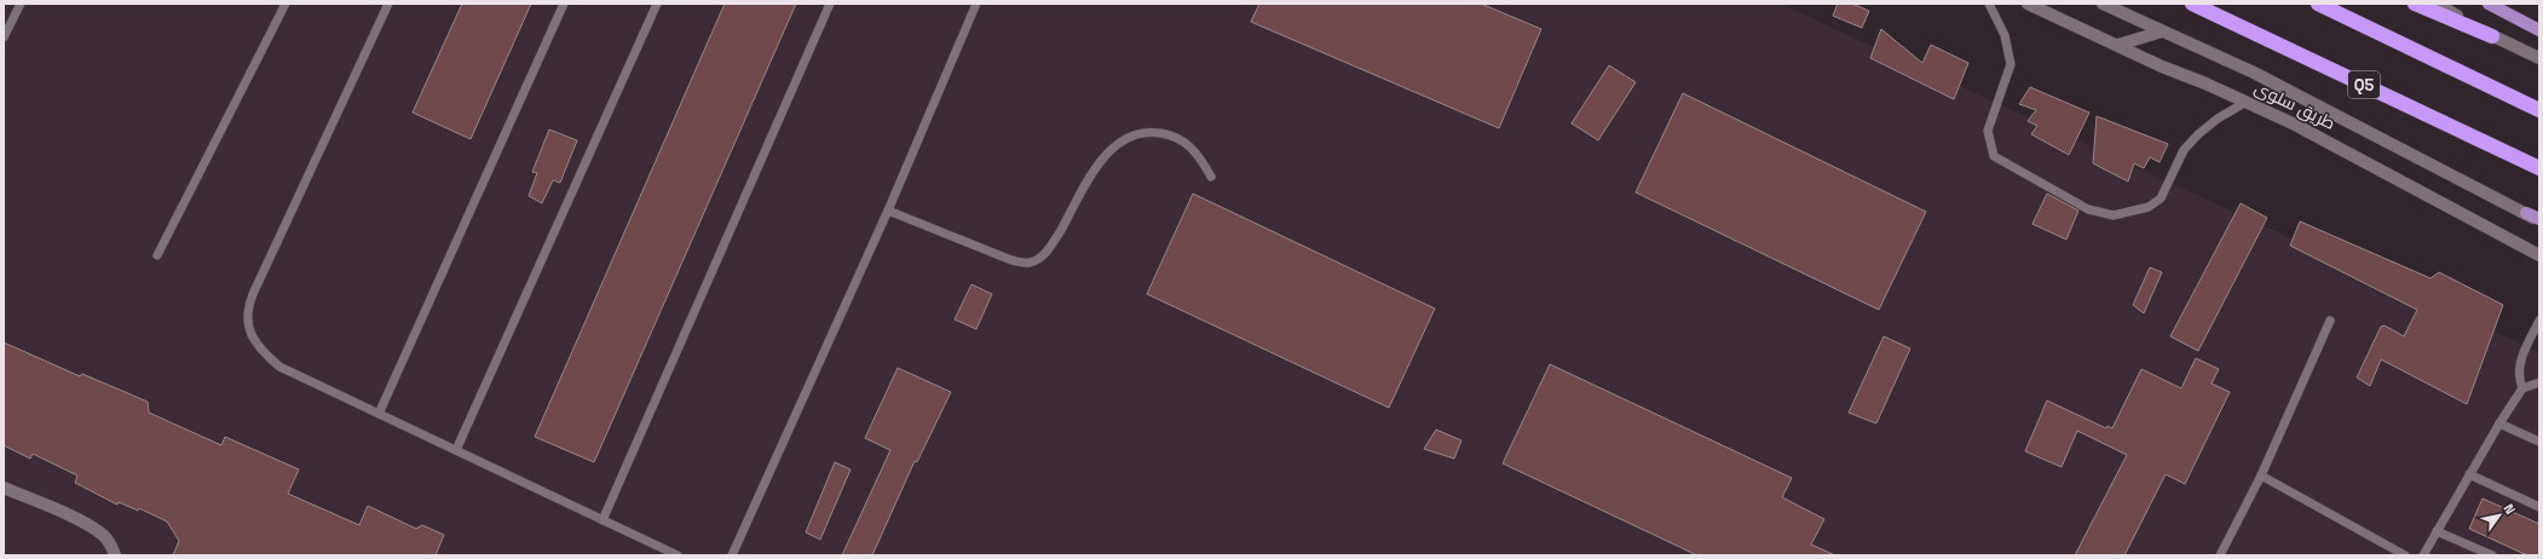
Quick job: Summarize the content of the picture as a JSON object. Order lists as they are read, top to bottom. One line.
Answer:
{"streets":{"highway":["Q5"],"street":["طريق سلوى"]},"north":"top right"}
